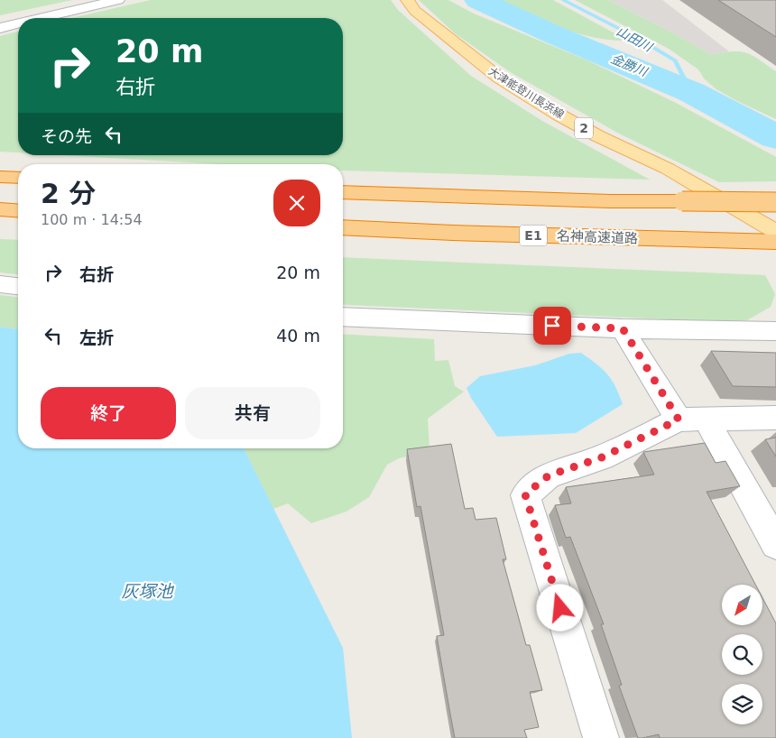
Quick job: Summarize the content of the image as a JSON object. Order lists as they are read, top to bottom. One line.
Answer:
{"streets":{"highway":["E1","名神高速道路"],"main road":["大津能登川長浜線","2"]},"water":["山田川","金勝川","灰塚池"],"north":"bottom left","page":{"turn":["20 m","右折"],"then":"その先","heading":["2 分","100 m · 14:54"],"list":[{"name":"右折","value":"20 m"},{"name":"左折","value":"40 m"}],"buttons":["終了","共有"]}}
